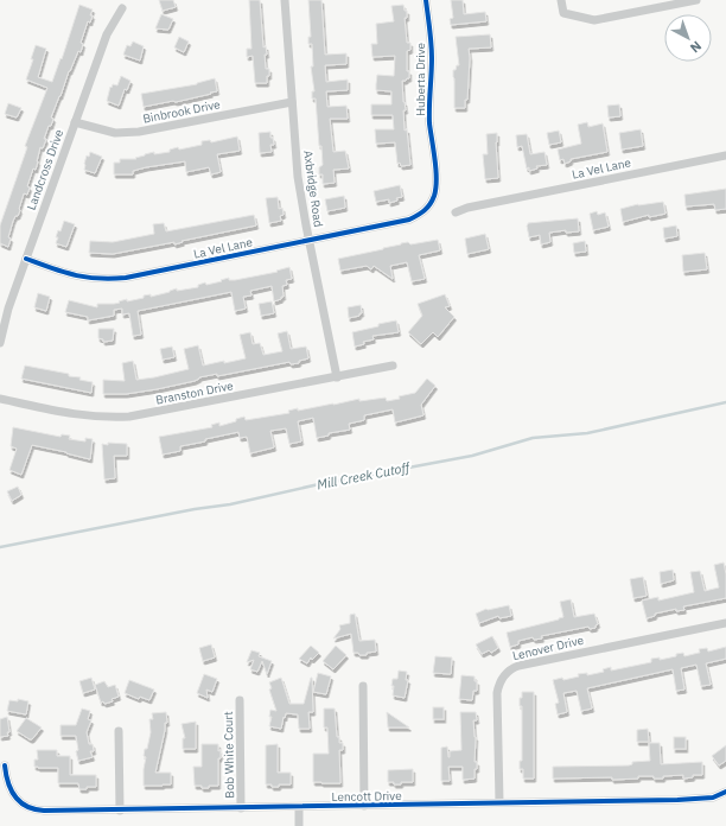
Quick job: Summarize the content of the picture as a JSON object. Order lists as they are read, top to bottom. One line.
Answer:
{"streets":{"street":["Huberta Drive","Binbrook Drive","La Vel Lane","Landcross Drive","Axbridge Road","Branston Drive","Lenover Drive","Bob White Court","Lencott Drive"]},"crossings":[["Huberta Drive","La Vel Lane"],["Binbrook Drive","Landcross Drive"],["Binbrook Drive","Axbridge Road"],["La Vel Lane","Landcross Drive"],["La Vel Lane","Axbridge Road"],["Axbridge Road","Branston Drive"],["Lenover Drive","Lencott Drive"],["Bob White Court","Lencott Drive"]],"water":["Mill Creek Cutoff"],"north":"bottom right"}
